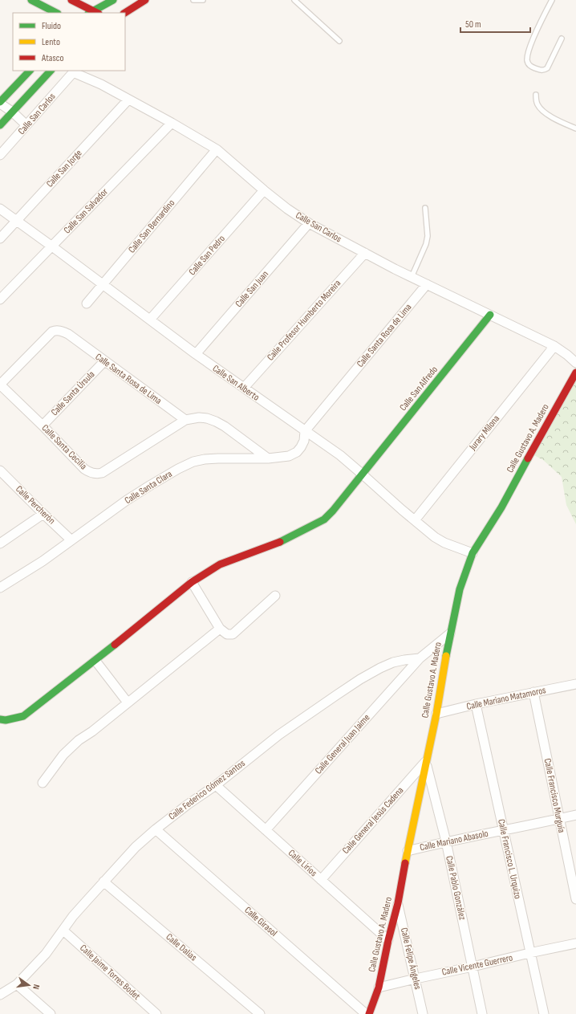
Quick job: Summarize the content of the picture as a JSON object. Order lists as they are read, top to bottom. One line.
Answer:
{"streets":{"street":["Calle San Carlos","Calle San Jorge","Calle San Salvador","Calle San Bernardino","Calle San Pedro","Calle San Juan","Calle Profesor Humberto Moreira","Calle Santa Rosa de Lima","Calle San Alberto","Calle San Alfredo","Calle Santa Úrsula","Jurary Milona","Calle Gustavo A. Madero","Calle Santa Cecilia","Calle Santa Clara","Calle Percherón","Calle Mariano Matamoros","Calle General Juan Jaime","Calle Federico Gómez Santos","Calle Francisco Murguía","Calle General Jesús Cadena","Calle Mariano Abasolo","Calle Francisco L. Urquizo","Calle Lirios","Calle Pablo González","Calle Girasol","Calle Dalias","Calle Felipe Ángeles","Calle Vicente Guerrero","Calle Jaime Torres Bodet"]},"crossings":[["Calle San Carlos","Calle San Jorge"],["Calle San Carlos","Calle San Salvador"],["Calle San Carlos","Calle San Bernardino"],["Calle San Carlos","Calle San Pedro"],["Calle San Carlos","Calle San Juan"],["Calle San Carlos","Calle Profesor Humberto Moreira"],["Calle San Carlos","Calle Santa Rosa de Lima"],["Calle San Carlos","Calle San Alfredo"],["Calle San Carlos","Jurary Milona"],["Calle San Jorge","Calle San Alberto"],["Calle San Salvador","Calle San Alberto"],["Calle San Bernardino","Calle San Alberto"],["Calle San Pedro","Calle San Alberto"],["Calle San Juan","Calle San Alberto"],["Calle Profesor Humberto Moreira","Calle San Alberto"],["Calle Santa Rosa de Lima","Calle San Alberto"],["Calle Santa Rosa de Lima","Calle Santa Úrsula"],["Calle Santa Rosa de Lima","Calle Santa Cecilia"],["Calle Santa Rosa de Lima","Calle Santa Clara"],["Calle San Alberto","Calle San Alfredo"],["Calle San Alberto","Jurary Milona"],["Calle San Alberto","Calle Gustavo A. Madero"],["Calle San Alberto","Calle Santa Clara"],["Calle Santa Úrsula","Calle Santa Cecilia"],["Calle Gustavo A. Madero","Calle Mariano Matamoros"],["Calle Gustavo A. Madero","Calle General Jesús Cadena"],["Calle Gustavo A. Madero","Calle Mariano Abasolo"],["Calle Gustavo A. Madero","Calle Lirios"],["Calle Gustavo A. Madero","Calle Pablo González"],["Calle Gustavo A. Madero","Calle Felipe Ángeles"],["Calle Gustavo A. Madero","Calle Vicente Guerrero"],["Calle Santa Clara","Calle Percherón"],["Calle Mariano Matamoros","Calle Francisco Murguía"],["Calle Mariano Matamoros","Calle Francisco L. Urquizo"],["Calle General Juan Jaime","Calle Federico Gómez Santos"],["Calle General Juan Jaime","Calle Lirios"],["Calle Federico Gómez Santos","Calle Lirios"],["Calle Federico Gómez Santos","Calle Girasol"],["Calle Federico Gómez Santos","Calle Dalias"],["Calle Federico Gómez Santos","Calle Jaime Torres Bodet"],["Calle Francisco Murguía","Calle Mariano Abasolo"],["Calle General Jesús Cadena","Calle Lirios"],["Calle General Jesús Cadena","Calle Pablo González"],["Calle Mariano Abasolo","Calle Francisco L. Urquizo"],["Calle Mariano Abasolo","Calle Pablo González"],["Calle Francisco L. Urquizo","Calle Vicente Guerrero"],["Calle Pablo González","Calle Vicente Guerrero"],["Calle Felipe Ángeles","Calle Vicente Guerrero"]],"legend":["Fluido","Lento","Atasco"],"scale_bar":"50 m","north":"right"}
